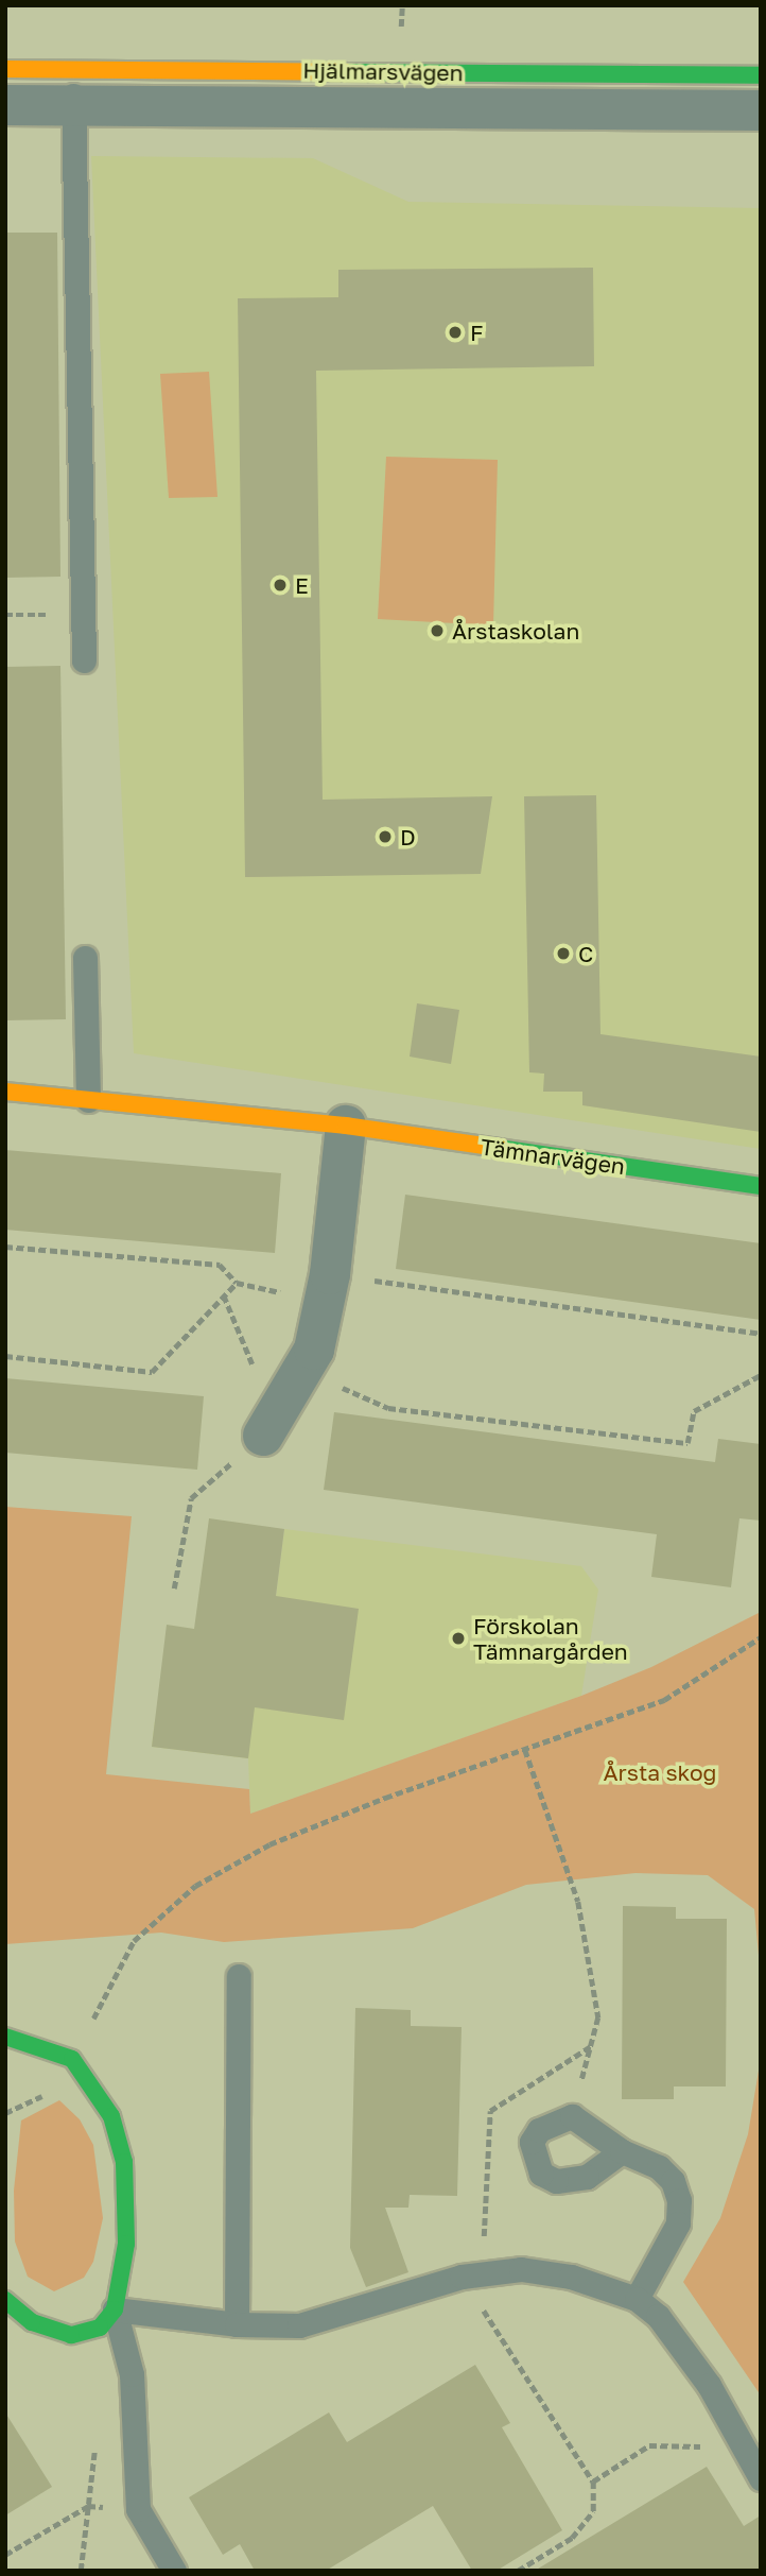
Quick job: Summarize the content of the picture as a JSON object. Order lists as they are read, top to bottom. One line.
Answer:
{"streets":{"street":["Hjälmarsvägen","Tämnarvägen"]},"parks":["Årsta skog"],"places":["F","E","Årstaskolan","D","C","Förskolan Tämnargården"]}
